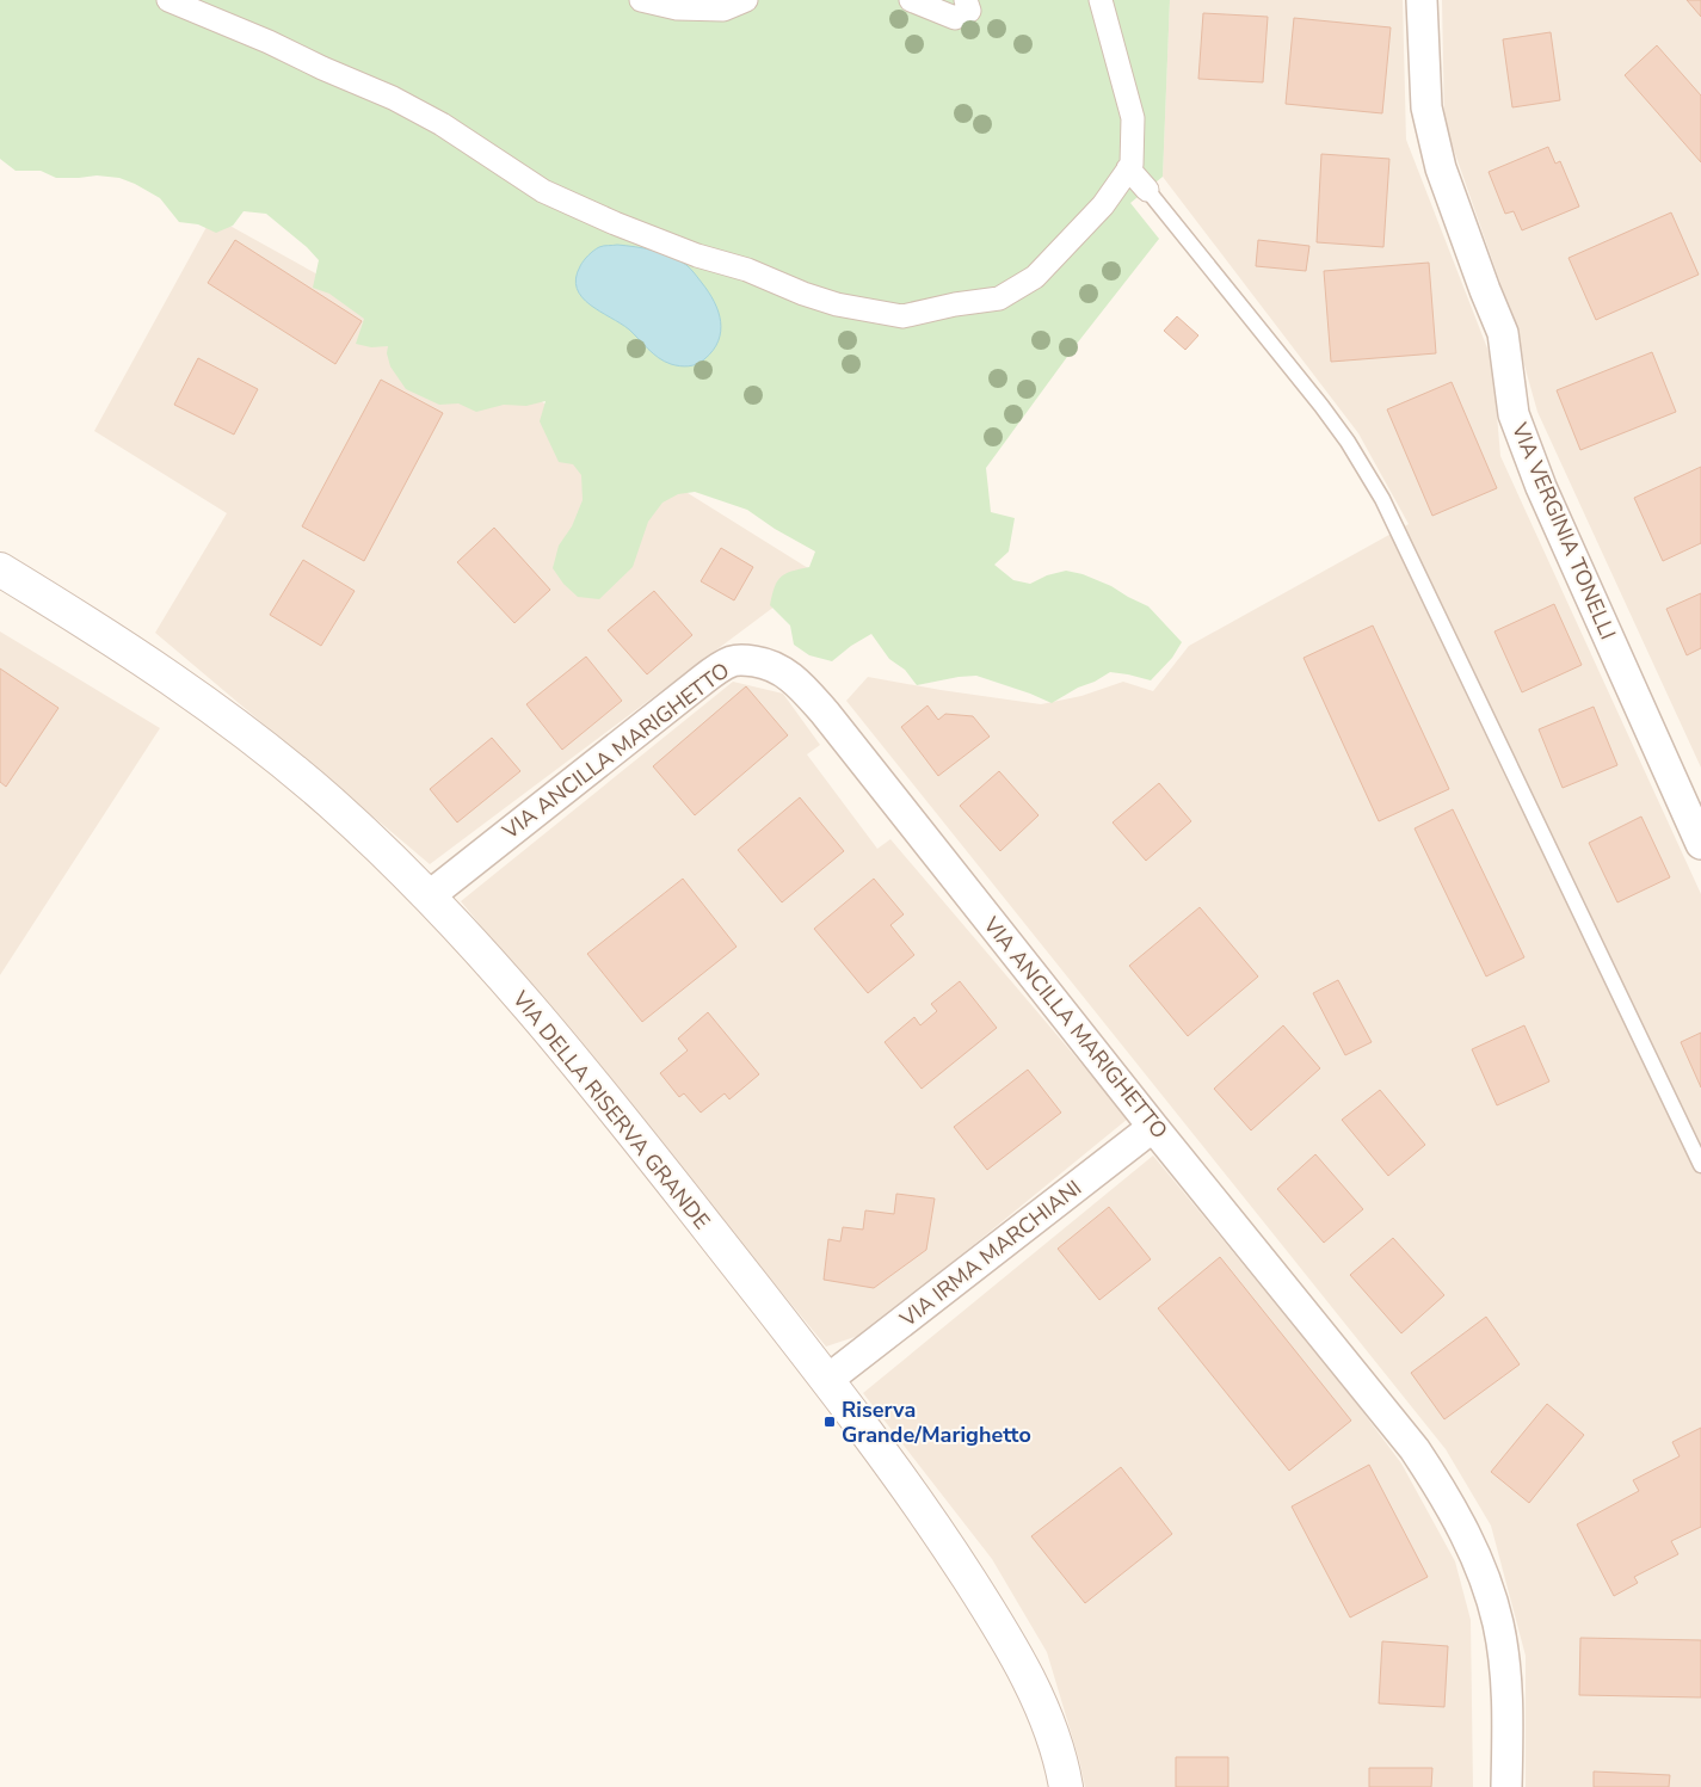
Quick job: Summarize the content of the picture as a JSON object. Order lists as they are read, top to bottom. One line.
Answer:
{"streets":{"street":["VIA VERGINIA TONELLI","VIA ANCILLA MARIGHETTO","VIA DELLA RISERVA GRANDE","VIA IRMA MARCHIANI"]},"crossings":[["VIA ANCILLA MARIGHETTO","VIA DELLA RISERVA GRANDE"],["VIA ANCILLA MARIGHETTO","VIA IRMA MARCHIANI"],["VIA DELLA RISERVA GRANDE","VIA IRMA MARCHIANI"]],"places":{"transit":["Riserva Grande/Marighetto"]}}
